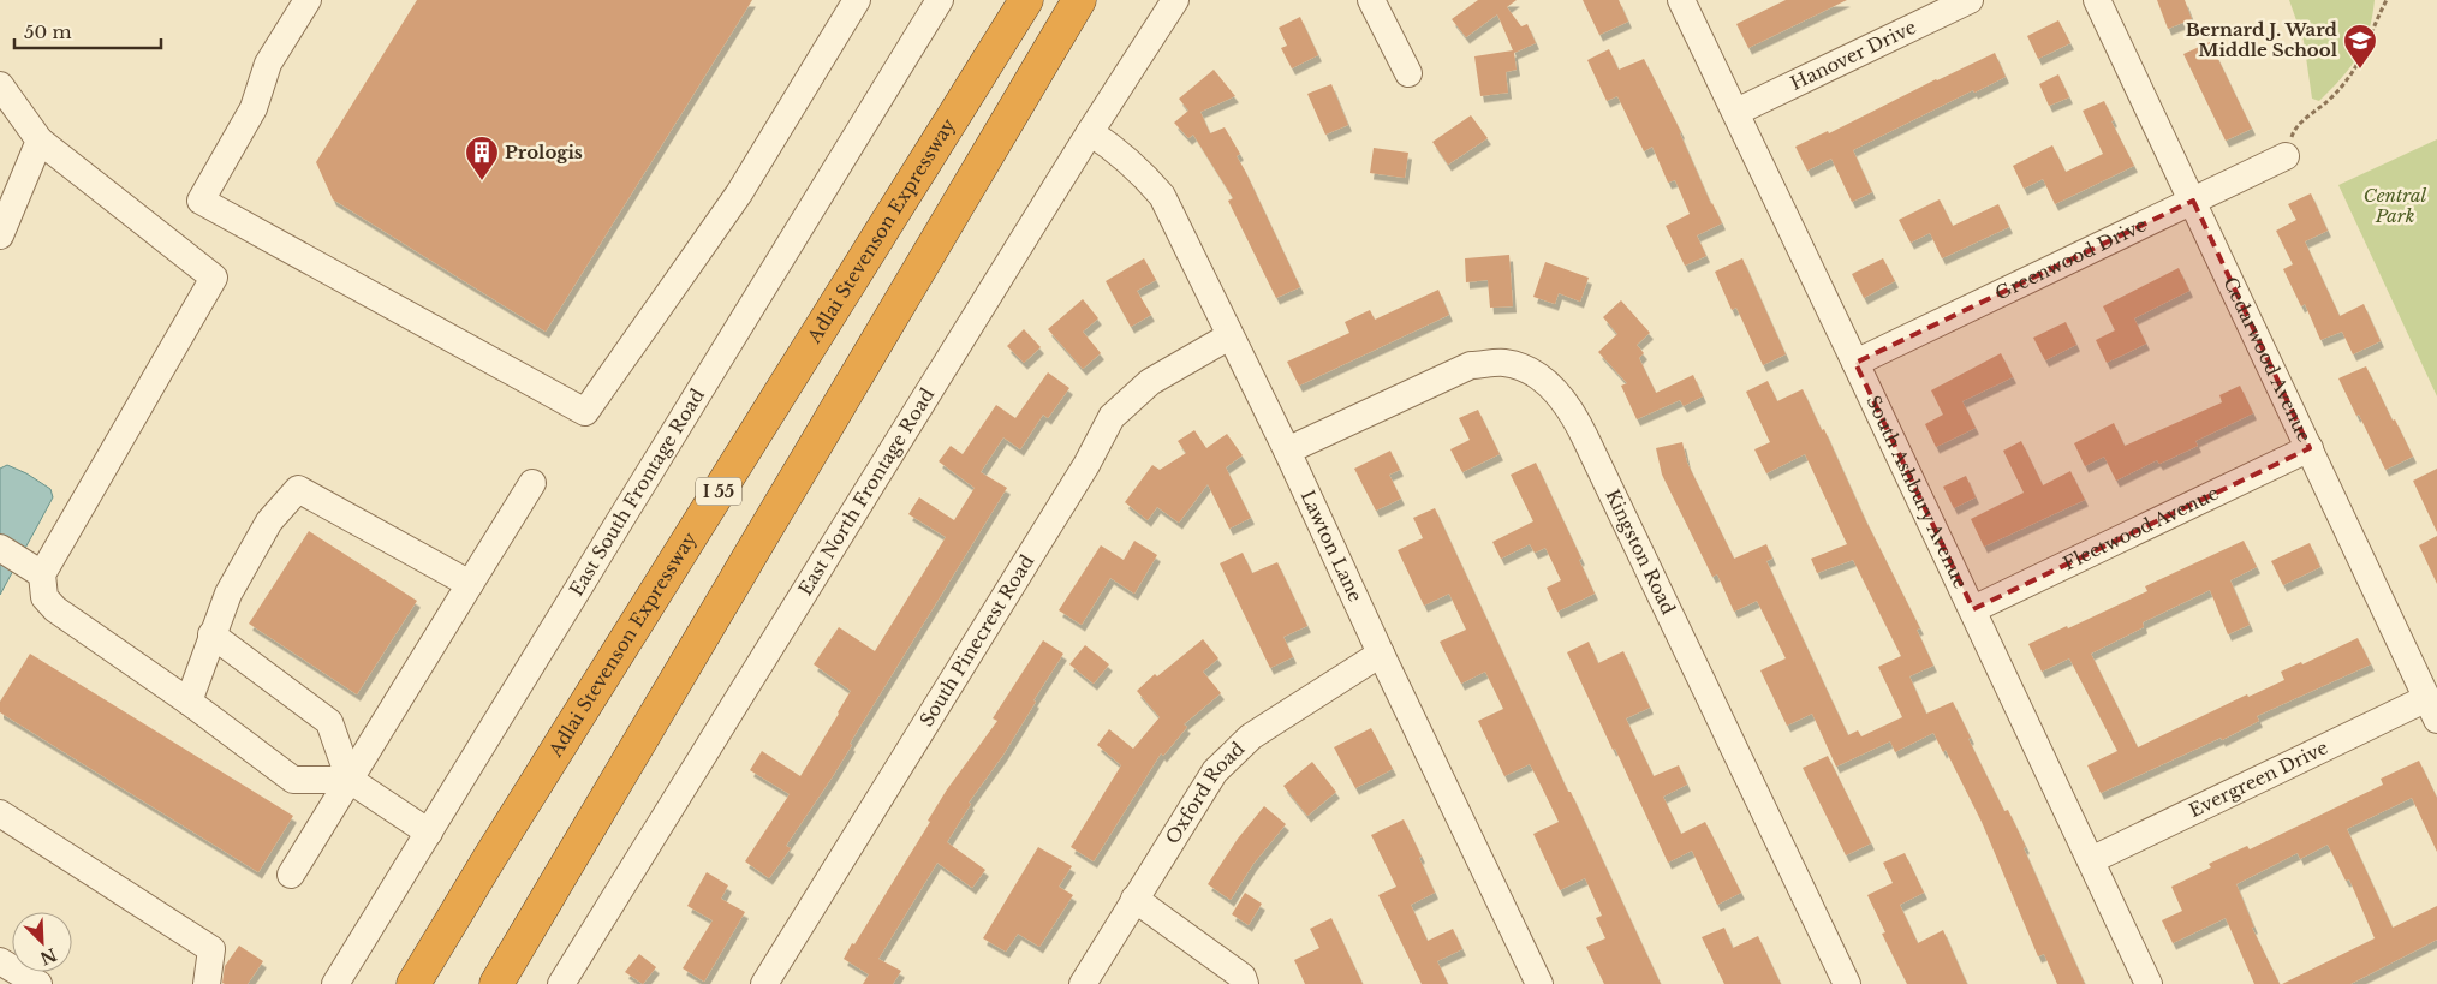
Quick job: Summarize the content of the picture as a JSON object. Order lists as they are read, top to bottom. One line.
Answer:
{"streets":{"highway":["Adlai Stevenson Expressway","I 55"],"street":["Hanover Drive","Greenwood Drive","Cedarwood Avenue","East North Frontage Road","South Ashbury Avenue","East South Frontage Road","Fleetwood Avenue","Lawton Lane","Kingston Road","South Pinecrest Road","Evergreen Drive","Oxford Road"]},"crossings":[["Hanover Drive","South Ashbury Avenue"],["Greenwood Drive","Cedarwood Avenue"],["Greenwood Drive","South Ashbury Avenue"],["Cedarwood Avenue","Fleetwood Avenue"],["Cedarwood Avenue","Evergreen Drive"],["East North Frontage Road","Lawton Lane"],["South Ashbury Avenue","Fleetwood Avenue"],["South Ashbury Avenue","Evergreen Drive"],["Lawton Lane","Kingston Road"],["Lawton Lane","South Pinecrest Road"],["Lawton Lane","Oxford Road"]],"parks":["Central Park"],"places":{"school or university":["Bernard J. Ward Middle School"],"building":["Prologis"]},"scale_bar":"50 m","north":"bottom right"}
